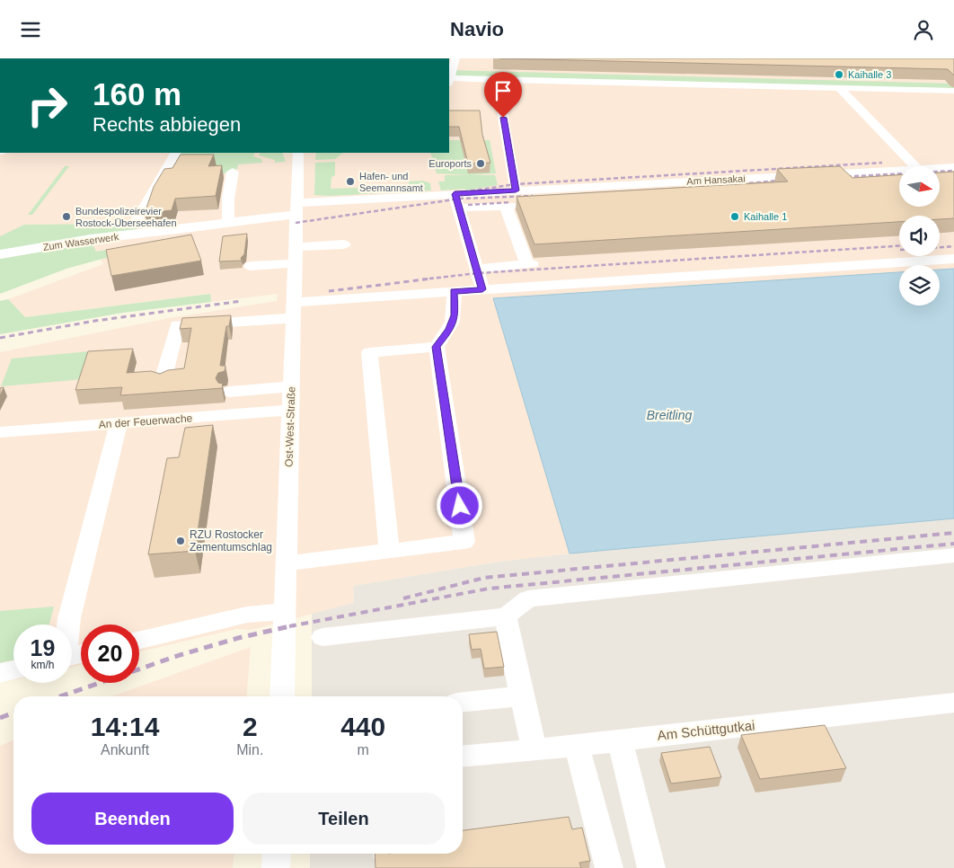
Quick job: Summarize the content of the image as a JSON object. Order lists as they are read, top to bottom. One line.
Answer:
{"streets":{"street":["Am Hansakai","Zum Wasserwerk","An der Feuerwache","Ost-West-Straße","Am Schüttgutkai"]},"crossings":[["Am Hansakai","Zum Wasserwerk"],["Am Hansakai","Ost-West-Straße"],["Zum Wasserwerk","Ost-West-Straße"],["An der Feuerwache","Ost-West-Straße"]],"water":["Breitling"],"places":["Kaihalle 3","Euroports","Hafen- und Seemannsamt","Bundespolizeirevier Rostock-Überseehafen","Kaihalle 1","RZU Rostocker Zementumschlag"],"north":"right","page":{"header":"Navio","turn":["160 m","Rechts abbiegen"],"speed":"19 km/h","limit":"20","eta":["14:14","Ankunft","2","Min.","440","m"],"buttons":["Beenden","Teilen"]}}
